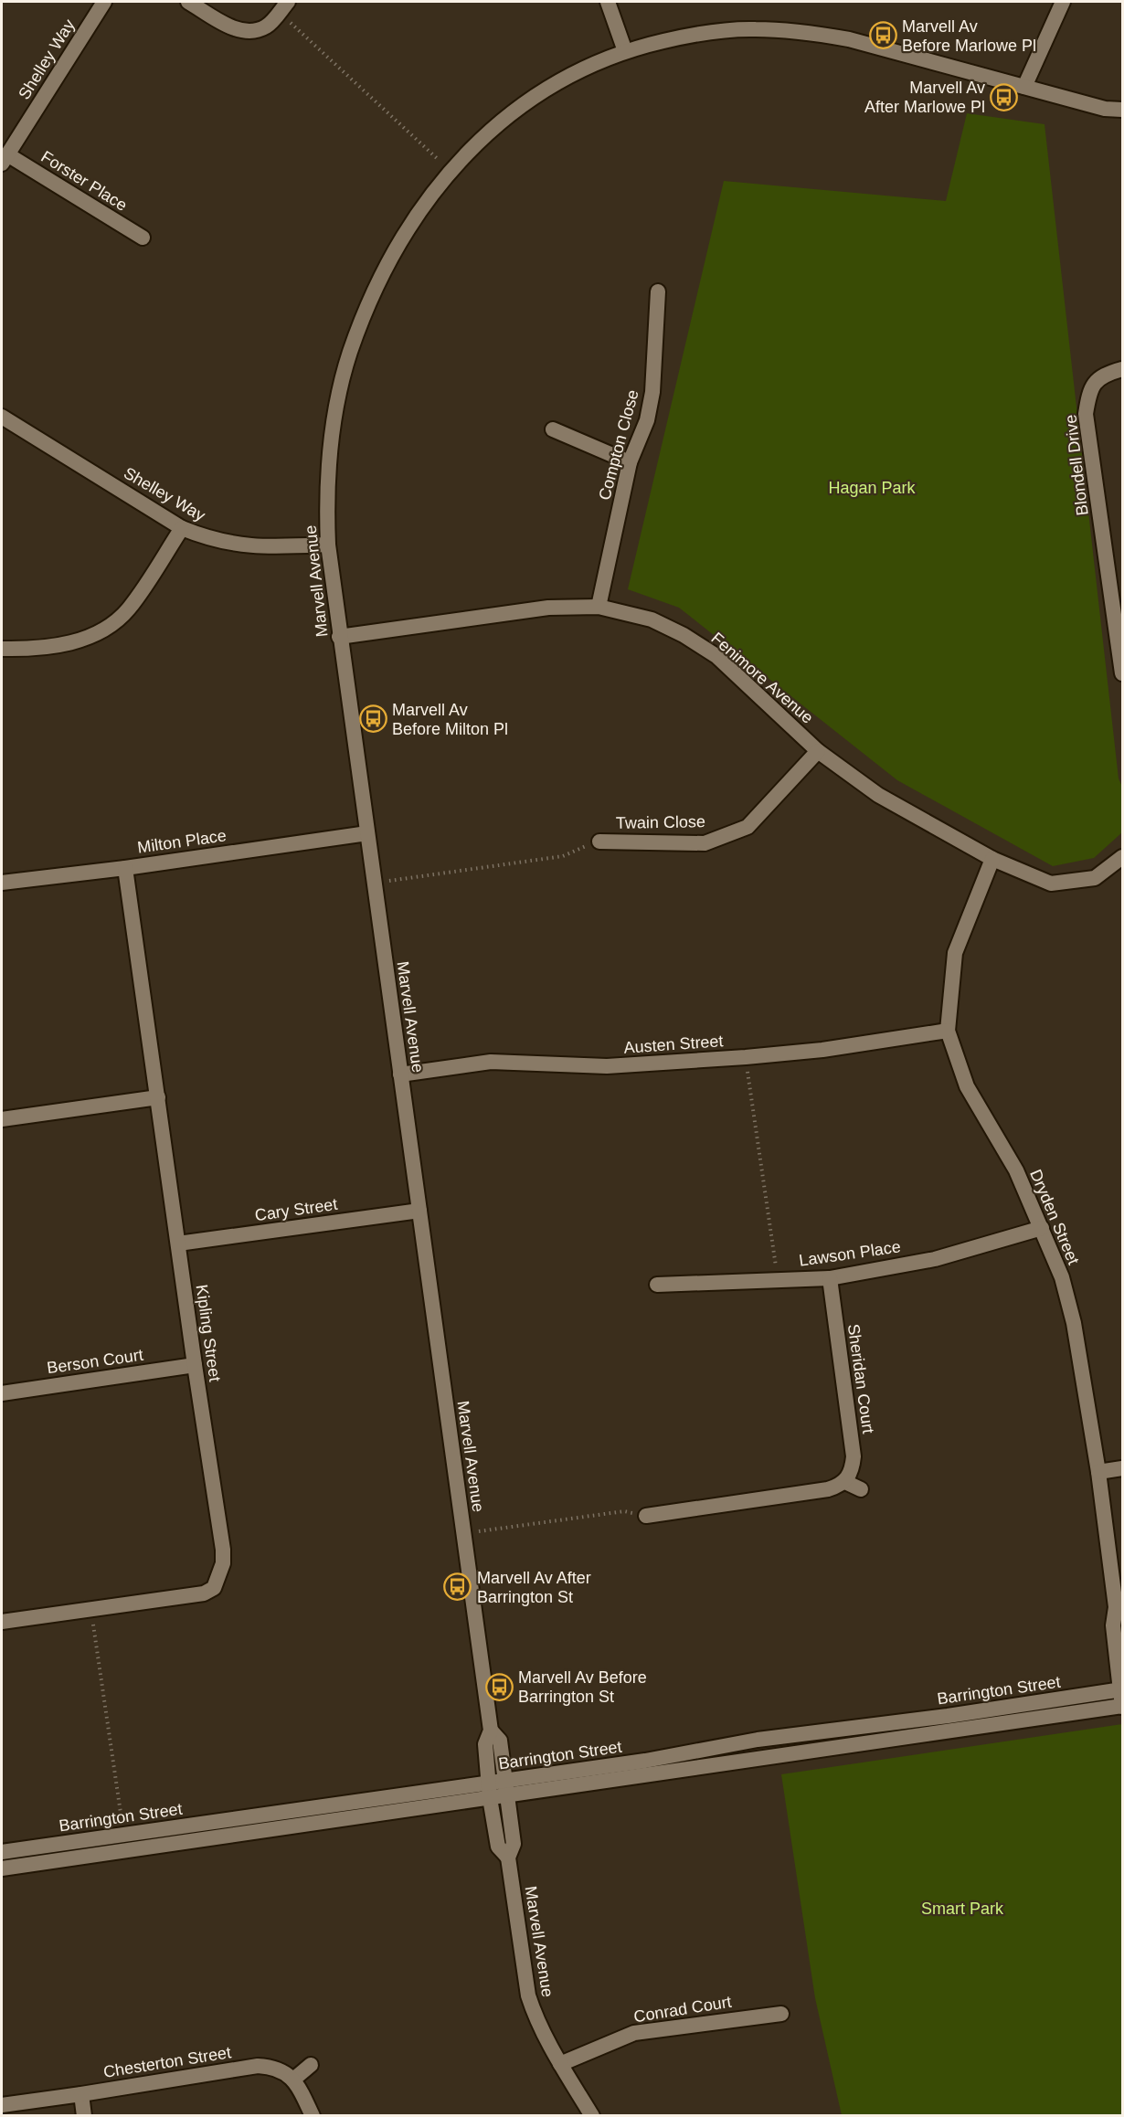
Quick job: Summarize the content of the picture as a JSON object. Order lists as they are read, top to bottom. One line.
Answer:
{"streets":{"street":["Shelley Way","Forster Place","Compton Close","Blondell Drive","Marvell Avenue","Fenimore Avenue","Twain Close","Milton Place","Austen Street","Cary Street","Dryden Street","Lawson Place","Kipling Street","Berson Court","Sheridan Court","Barrington Street","Conrad Court","Chesterton Street"]},"crossings":[["Shelley Way","Forster Place"],["Shelley Way","Marvell Avenue"],["Compton Close","Fenimore Avenue"],["Marvell Avenue","Fenimore Avenue"],["Marvell Avenue","Milton Place"],["Marvell Avenue","Austen Street"],["Marvell Avenue","Cary Street"],["Marvell Avenue","Barrington Street"],["Marvell Avenue","Conrad Court"],["Fenimore Avenue","Twain Close"],["Fenimore Avenue","Dryden Street"],["Milton Place","Kipling Street"],["Austen Street","Dryden Street"],["Cary Street","Kipling Street"],["Dryden Street","Lawson Place"],["Dryden Street","Barrington Street"],["Lawson Place","Sheridan Court"],["Kipling Street","Berson Court"]],"parks":["Hagan Park","Smart Park"],"places":{"bus stop":["Marvell Av Before Marlowe Pl","Marvell Av After Marlowe Pl","Marvell Av Before Milton Pl","Marvell Av After Barrington St","Marvell Av Before Barrington St"]}}
